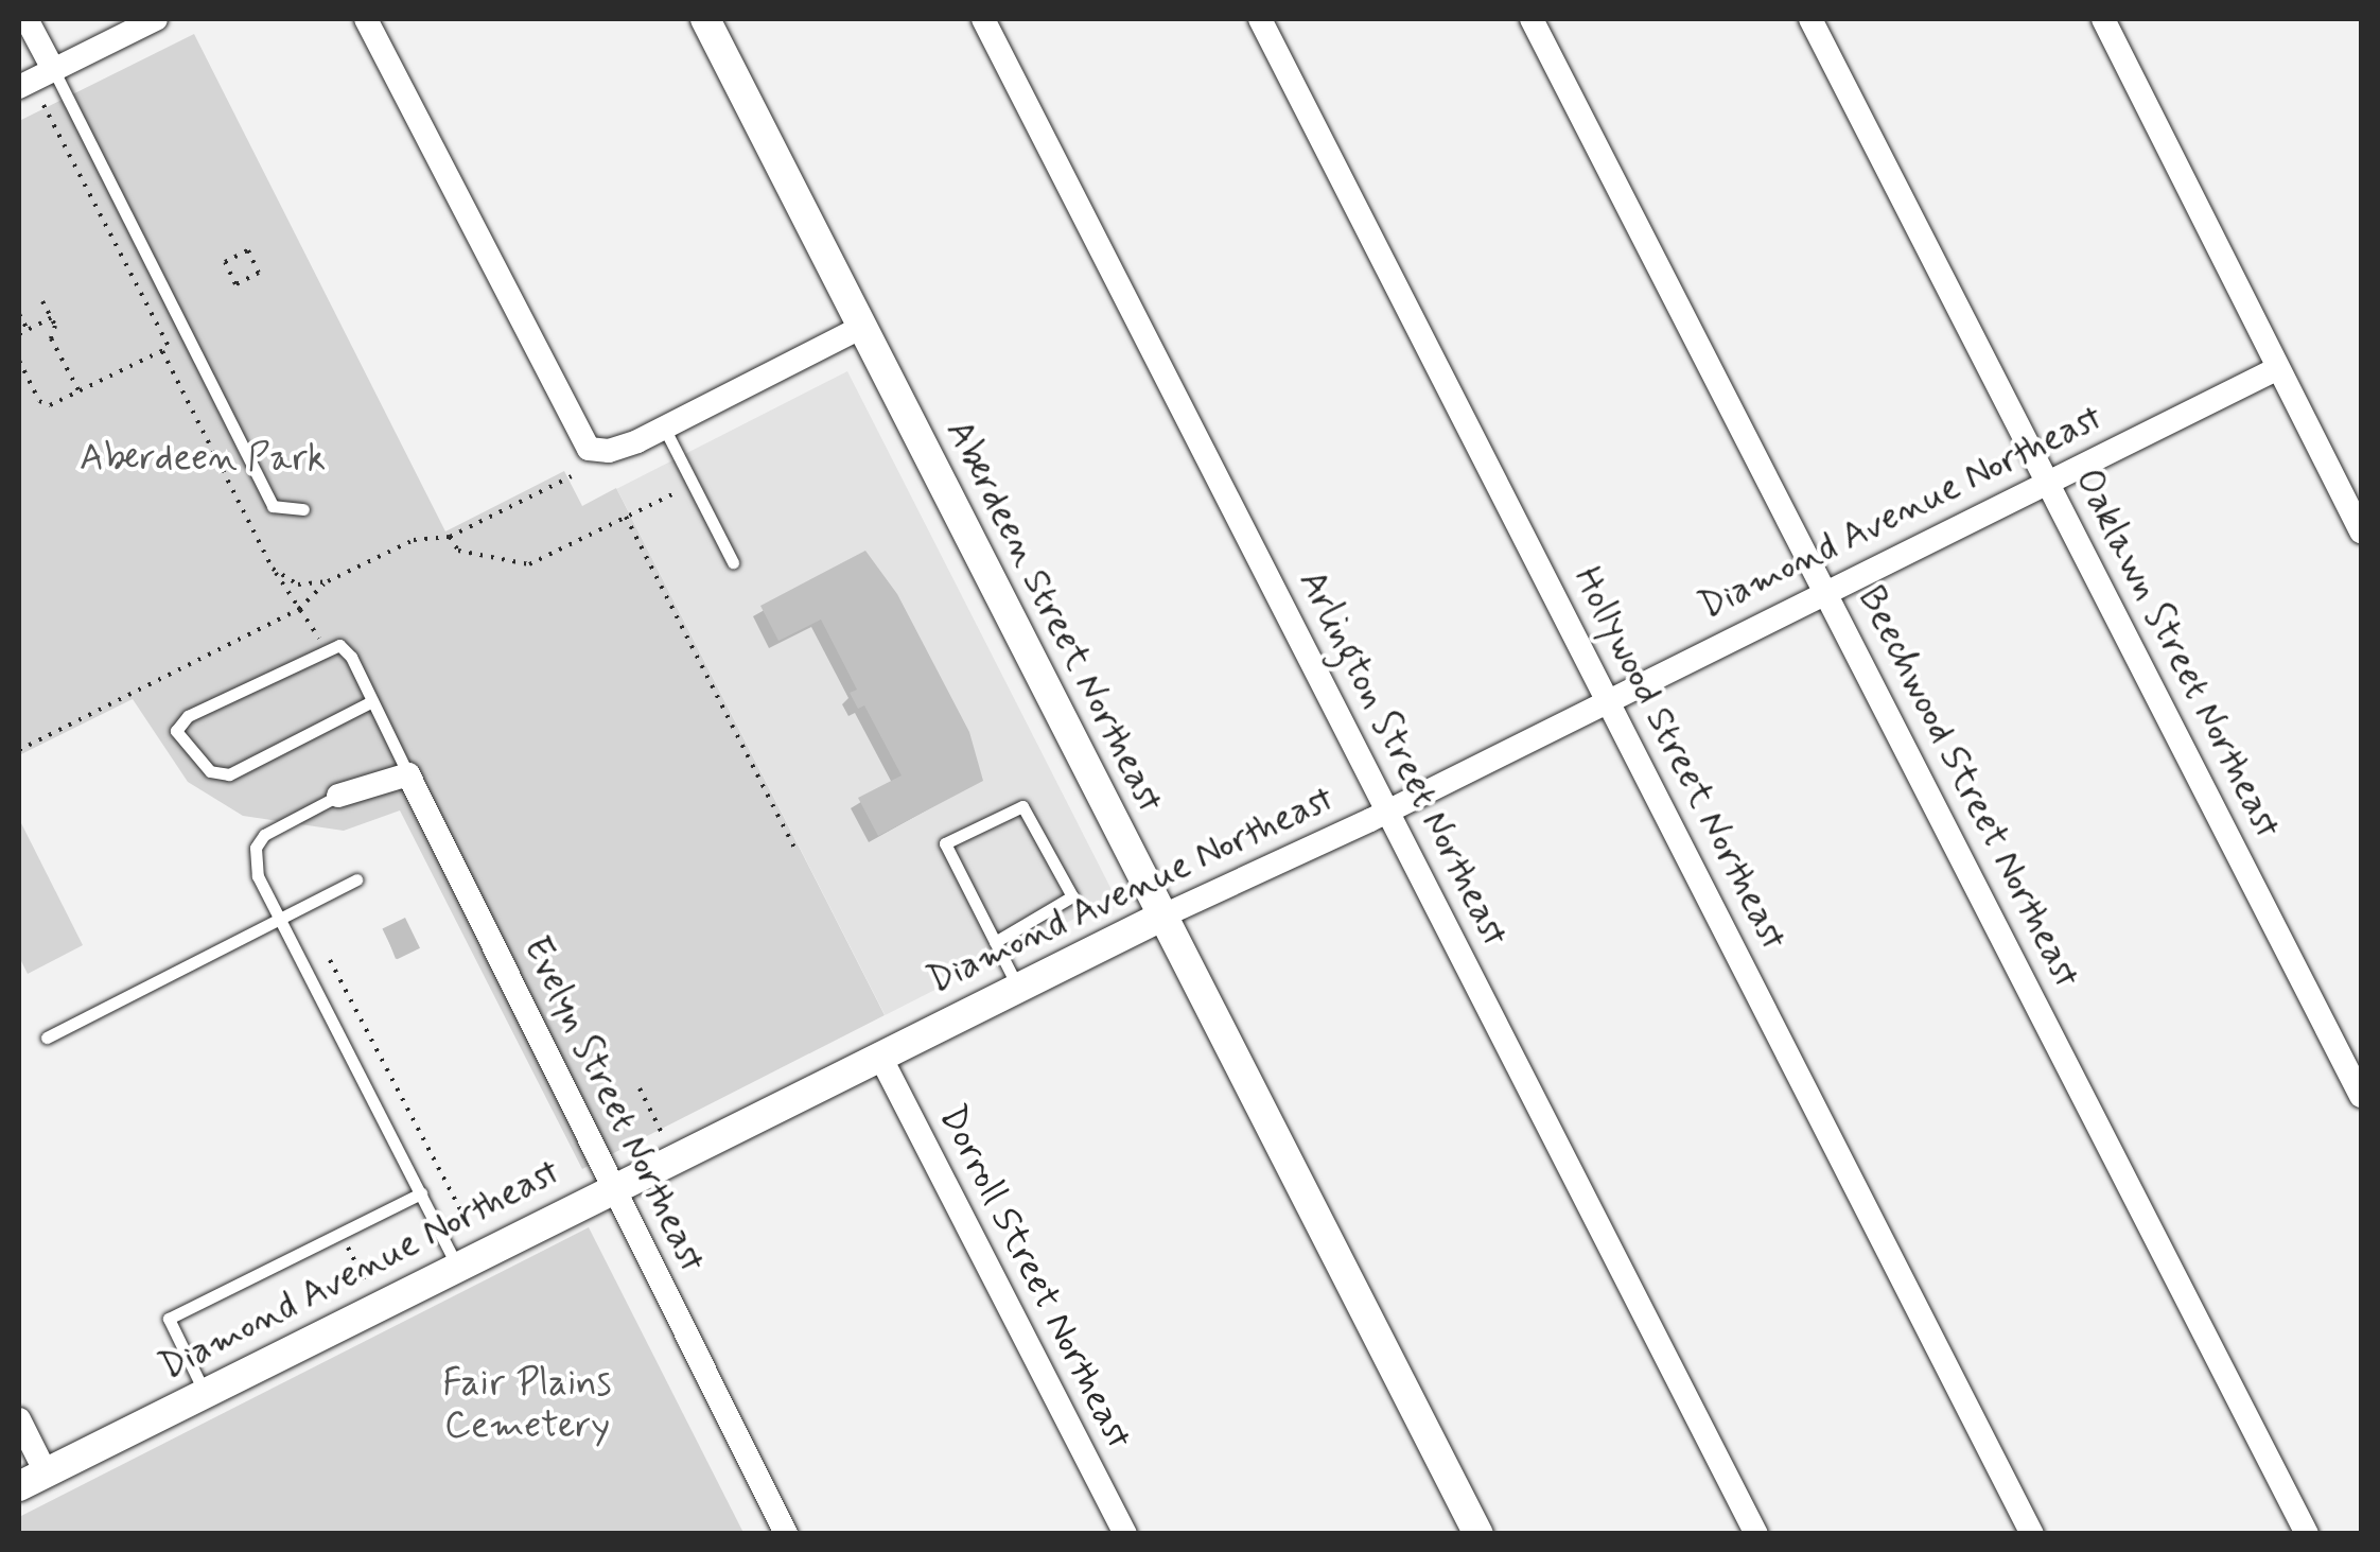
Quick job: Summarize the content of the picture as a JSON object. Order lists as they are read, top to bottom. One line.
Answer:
{"streets":{"street":["Diamond Avenue Northeast","Aberdeen Street Northeast","Oaklawn Street Northeast","Arlington Street Northeast","Hollywood Street Northeast","Beechwood Street Northeast","Evelyn Street Northeast","Dorroll Street Northeast"]},"crossings":[["Diamond Avenue Northeast","Aberdeen Street Northeast"],["Diamond Avenue Northeast","Oaklawn Street Northeast"],["Diamond Avenue Northeast","Arlington Street Northeast"],["Diamond Avenue Northeast","Hollywood Street Northeast"],["Diamond Avenue Northeast","Beechwood Street Northeast"],["Diamond Avenue Northeast","Evelyn Street Northeast"],["Diamond Avenue Northeast","Dorroll Street Northeast"]],"parks":["Aberdeen Park","Fair Plains Cemetery"]}
